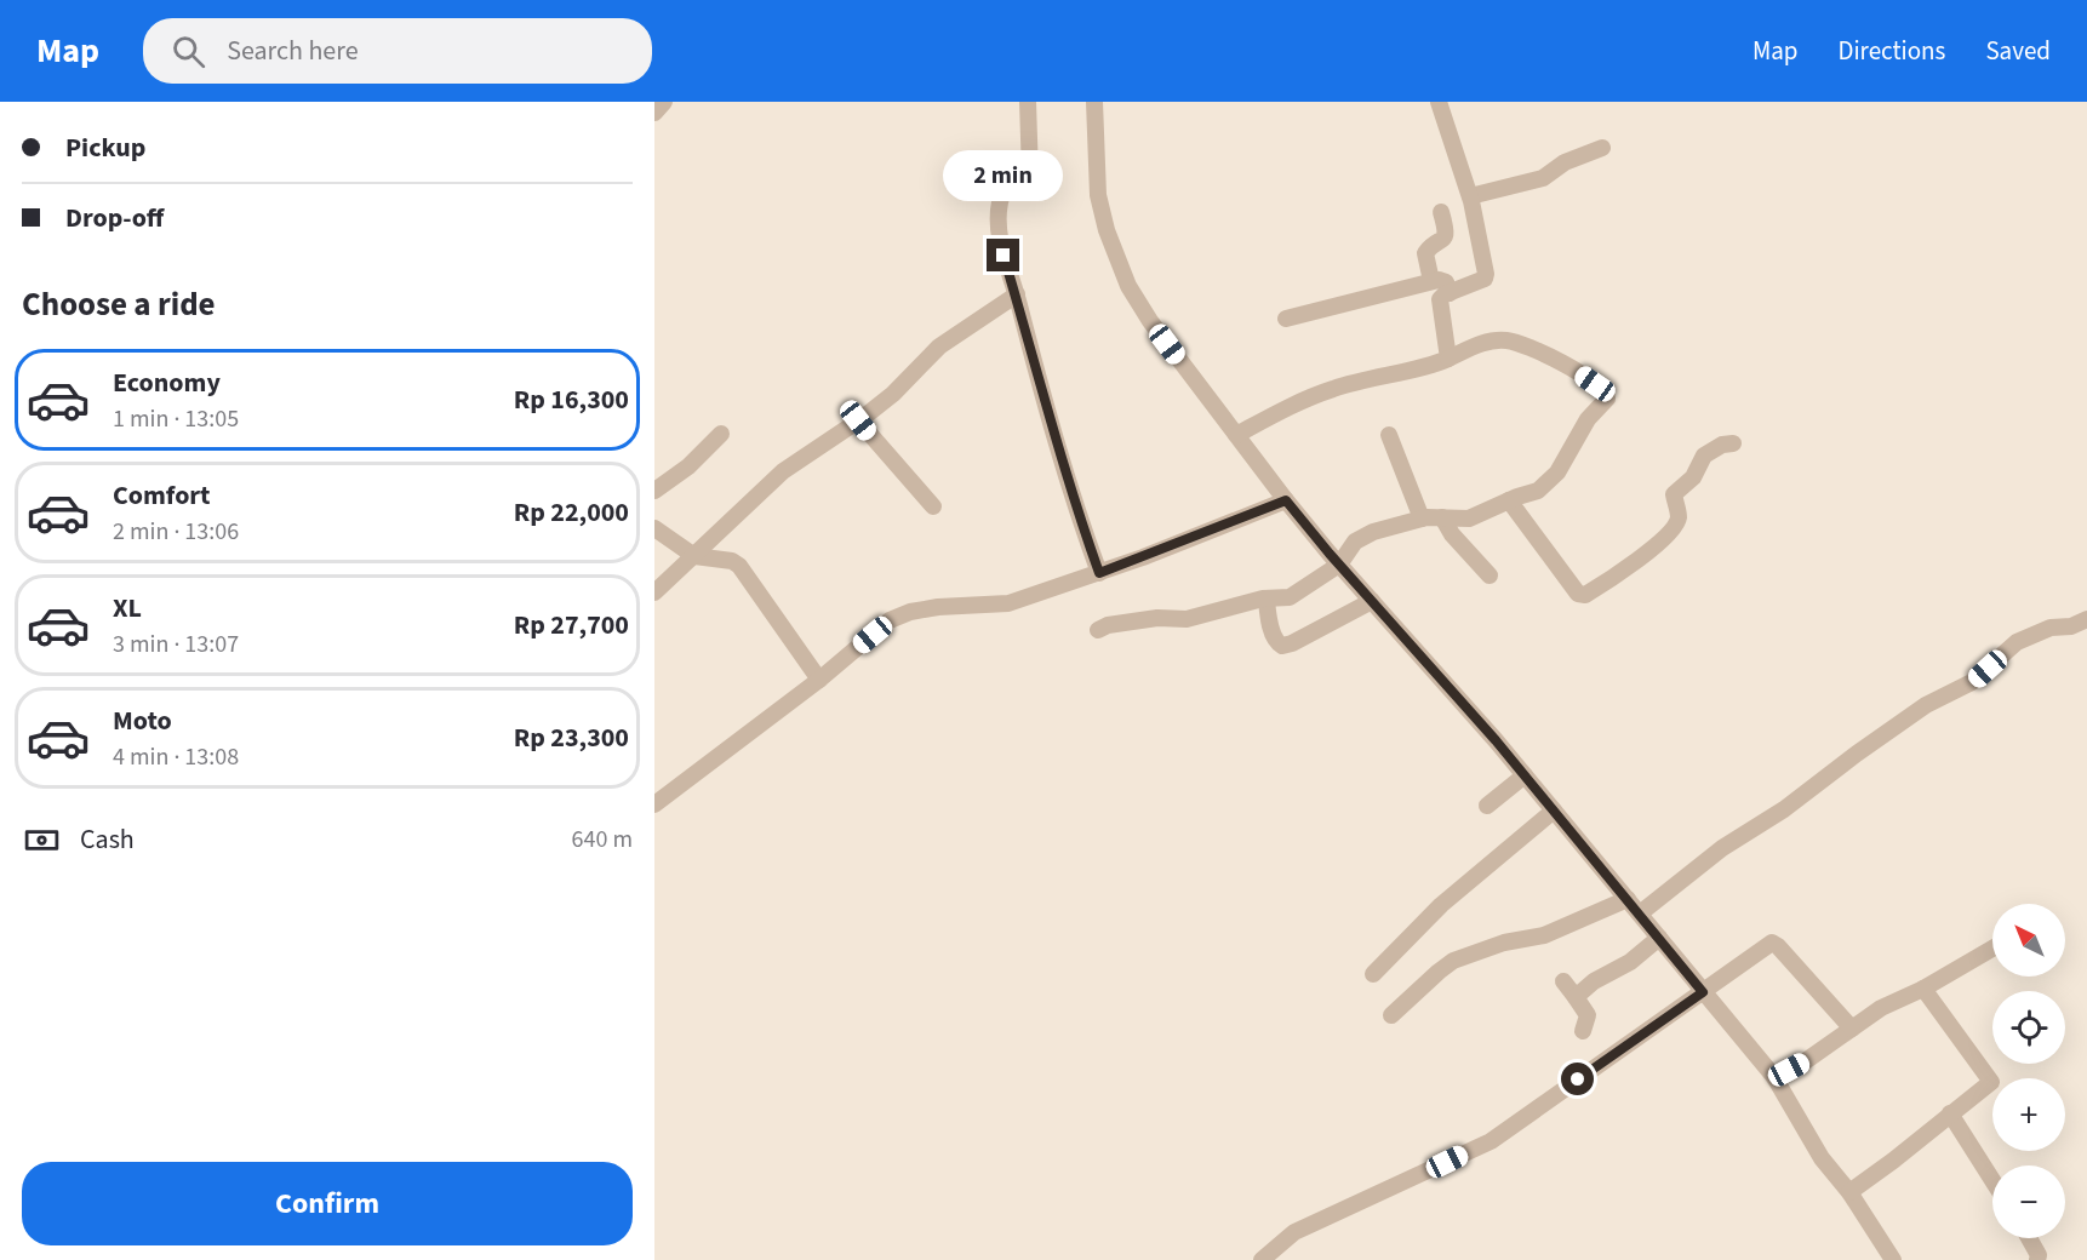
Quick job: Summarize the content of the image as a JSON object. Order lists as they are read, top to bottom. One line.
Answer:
{"north":"top left","page":{"header":"Map","search":"Search here","nav":["Map","Directions","Saved"],"banner":["Pickup","Drop-off"],"bubble":"2 min","heading":"Choose a ride","list":[{"name":"Economy","note":"1 min · 13:05","value":"Rp 16,300"},{"name":"Comfort","note":"2 min · 13:06","value":"Rp 22,000"},{"name":"XL","note":"3 min · 13:07","value":"Rp 27,700"},{"name":"Moto","note":"4 min · 13:08","value":"Rp 23,300"}],"pay":["Cash","640 m"],"map_buttons":["+","−"],"buttons":"Confirm"}}
